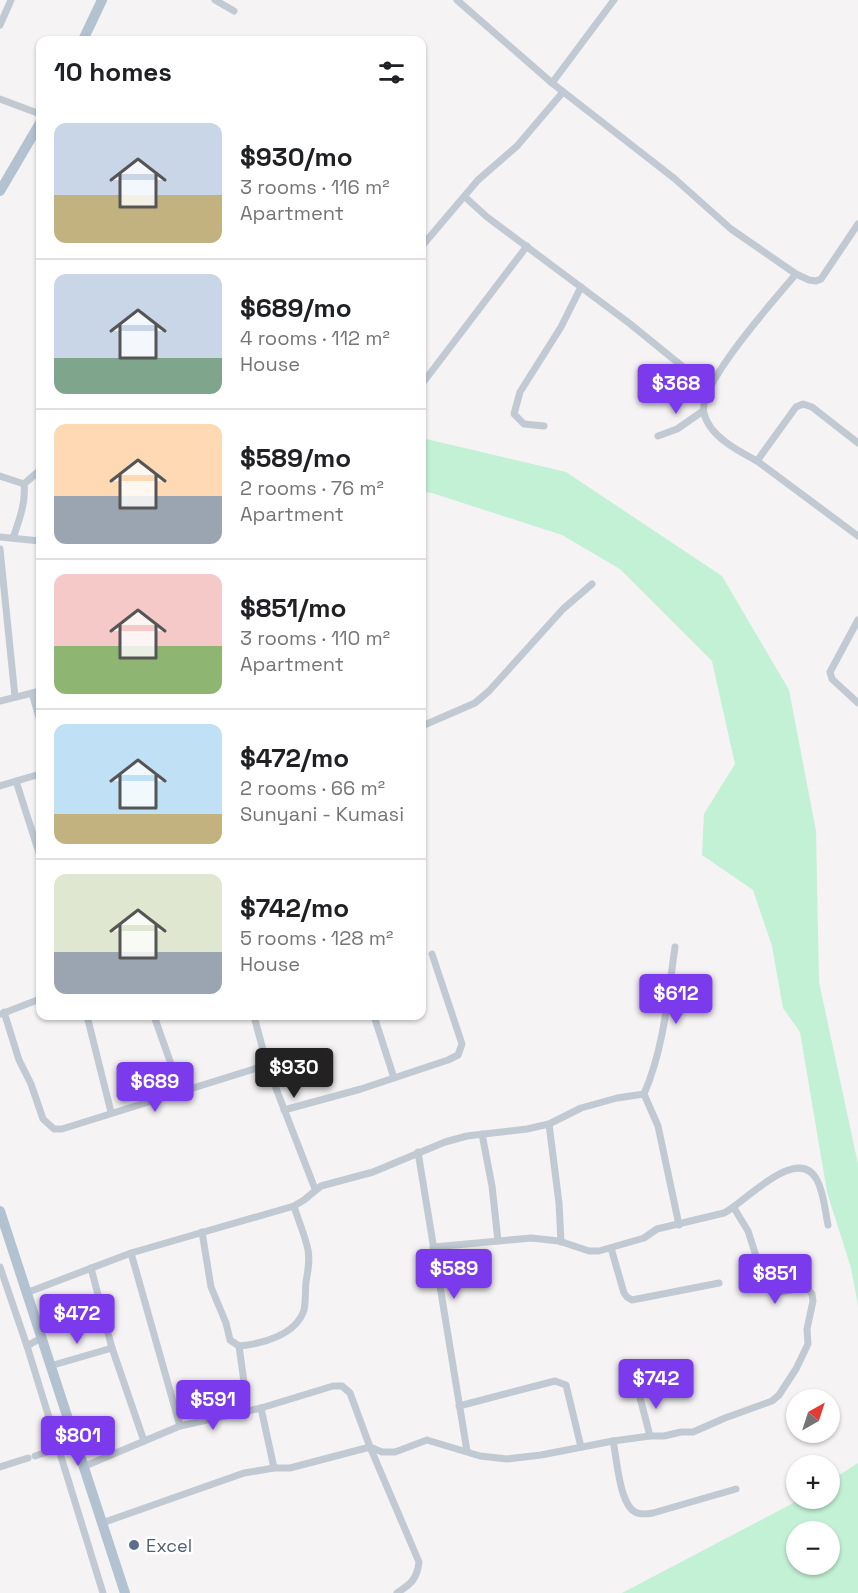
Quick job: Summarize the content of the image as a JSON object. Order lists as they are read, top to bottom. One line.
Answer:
{"places":["Excel"],"north":"top right","page":{"heading":"10 homes","list":[{"name":"$930/mo","note":"3 rooms · 116 m² · Apartment"},{"name":"$689/mo","note":"4 rooms · 112 m² · House"},{"name":"$589/mo","note":"2 rooms · 76 m² · Apartment"},{"name":"$851/mo","note":"3 rooms · 110 m² · Apartment"},{"name":"$472/mo","note":"2 rooms · 66 m² · Sunyani - Kumasi"},{"name":"$742/mo","note":"5 rooms · 128 m² · House"}],"price":["$368","$612","$930","$689","$589","$851","$472","$742","$591","$801"],"map_buttons":["+","−"]}}
